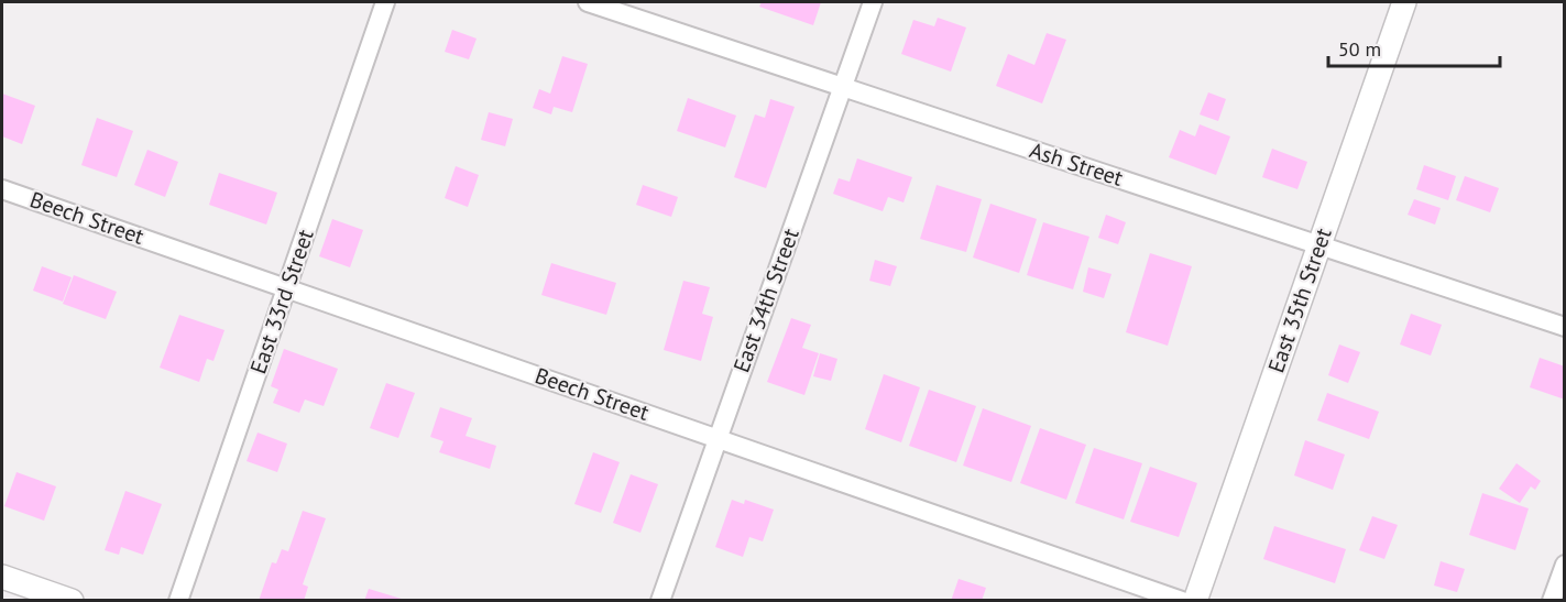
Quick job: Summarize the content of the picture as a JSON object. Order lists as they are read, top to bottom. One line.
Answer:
{"streets":{"street":["Ash Street","Beech Street","East 34th Street","East 35th Street","East 33rd Street"]},"crossings":[["Ash Street","East 34th Street"],["Ash Street","East 35th Street"],["Beech Street","East 34th Street"],["Beech Street","East 35th Street"],["Beech Street","East 33rd Street"]],"scale_bar":"50 m"}
